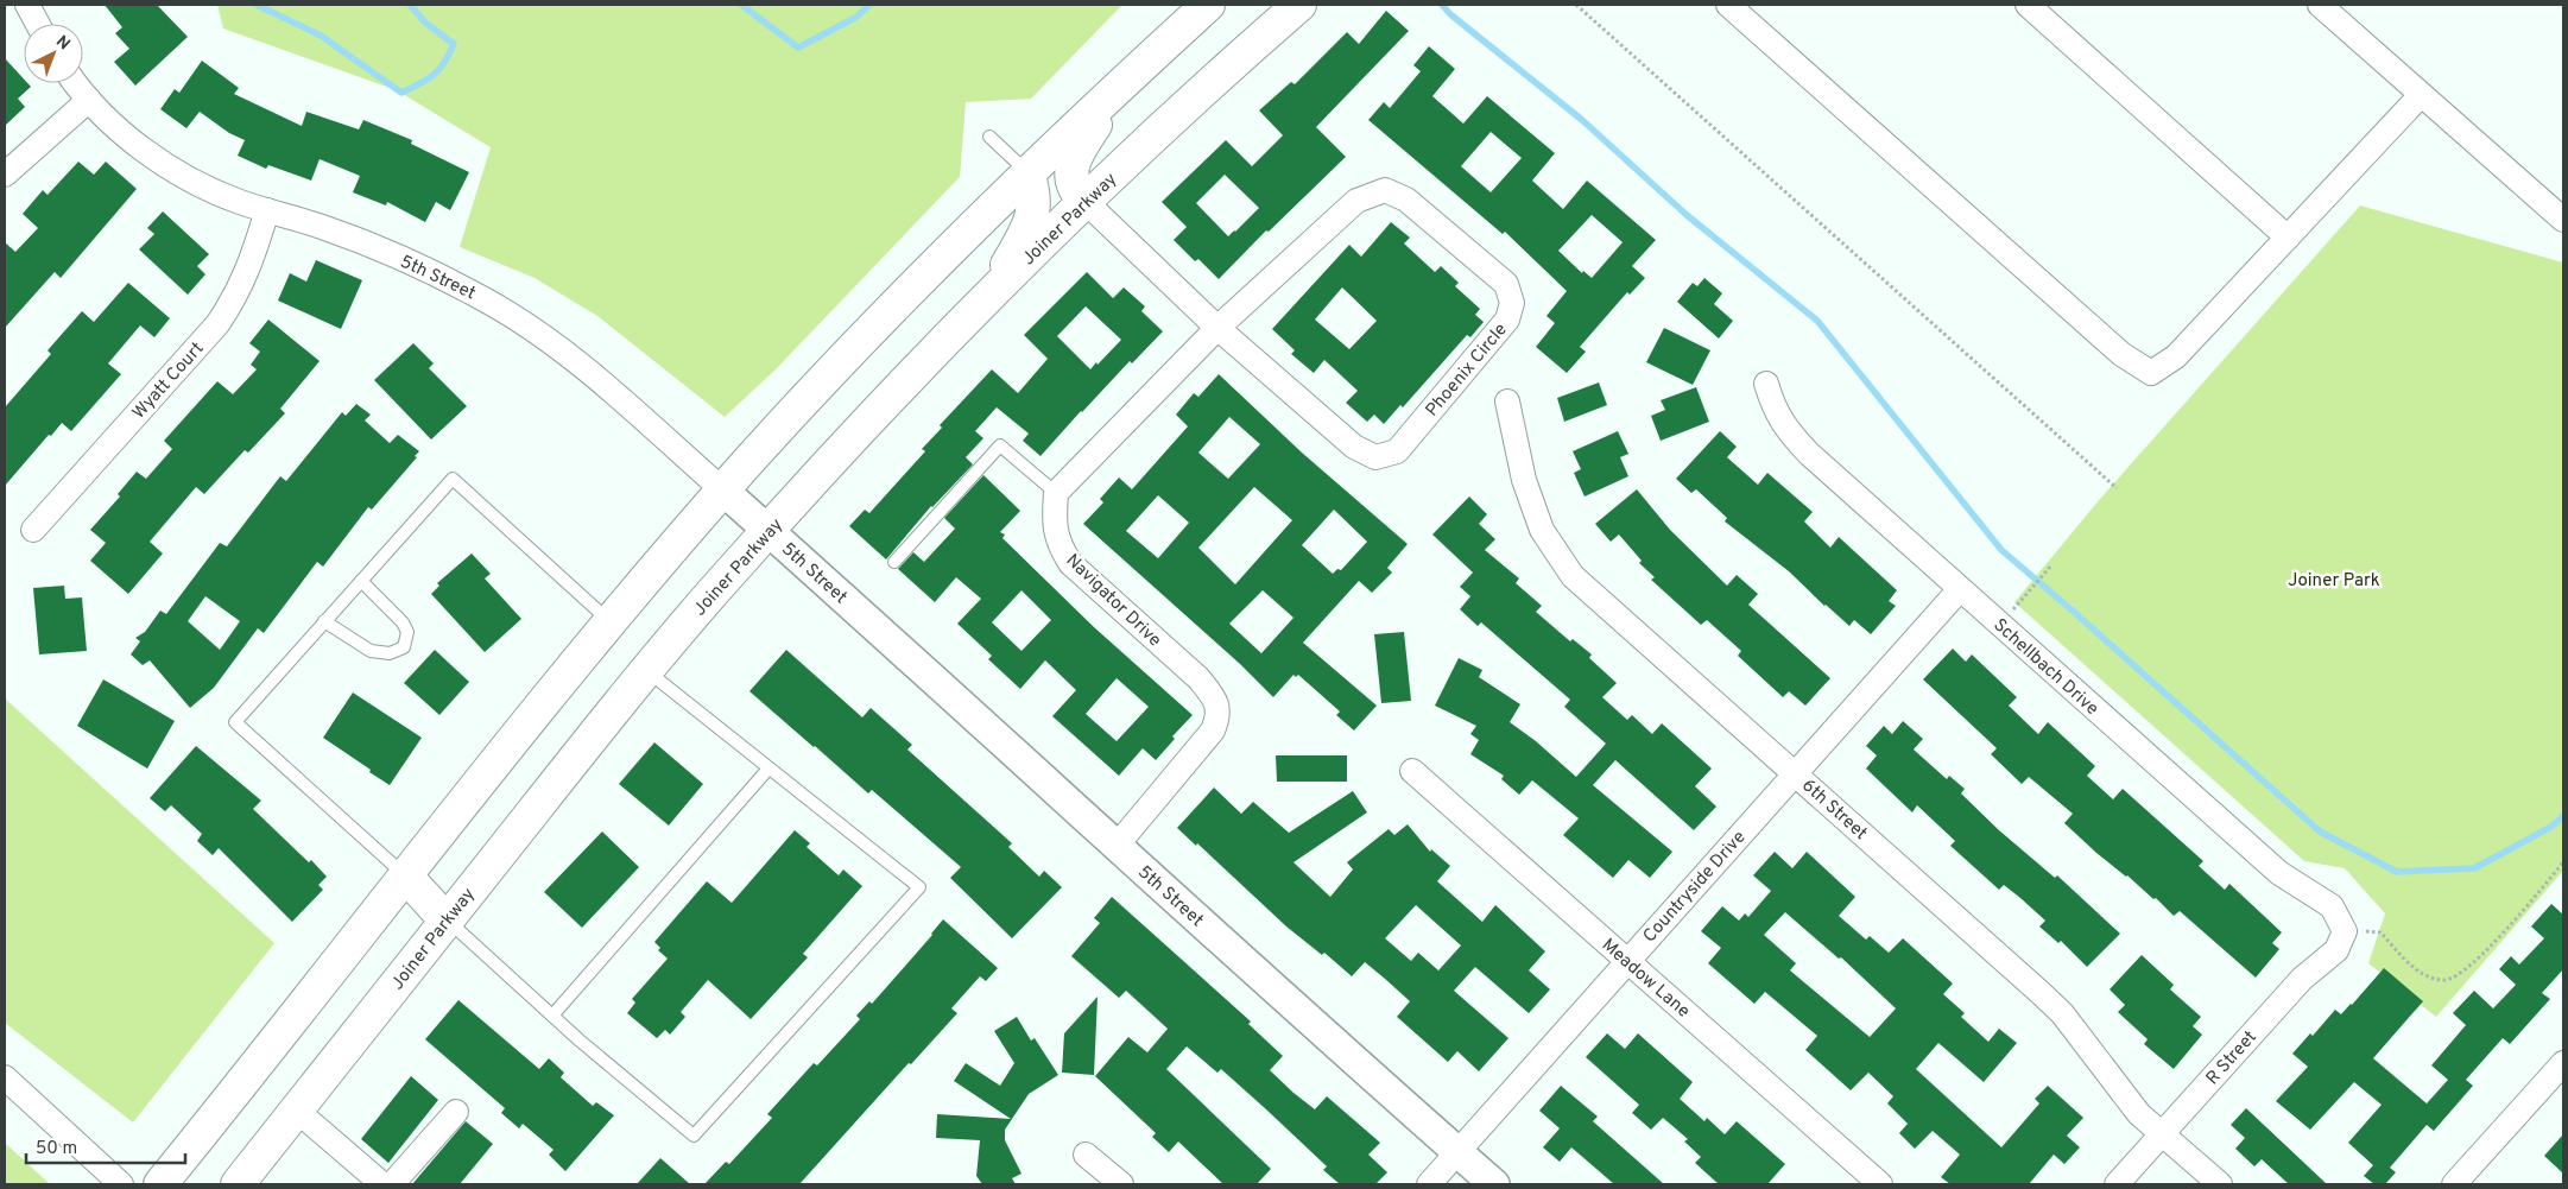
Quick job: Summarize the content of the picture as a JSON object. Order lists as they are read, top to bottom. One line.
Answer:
{"streets":{"main road":["Joiner Parkway"],"street":["5th Street","Phoenix Circle","Wyatt Court","Navigator Drive","Schellbach Drive","6th Street","Countryside Drive","Meadow Lane","R Street"]},"crossings":[["Joiner Parkway","5th Street"],["Joiner Parkway","Phoenix Circle"],["5th Street","Wyatt Court"],["5th Street","Navigator Drive"],["5th Street","Countryside Drive"],["Schellbach Drive","Countryside Drive"],["Schellbach Drive","R Street"],["6th Street","Countryside Drive"],["6th Street","R Street"],["Countryside Drive","Meadow Lane"]],"parks":["Joiner Park"],"scale_bar":"50 m","north":"top right"}
